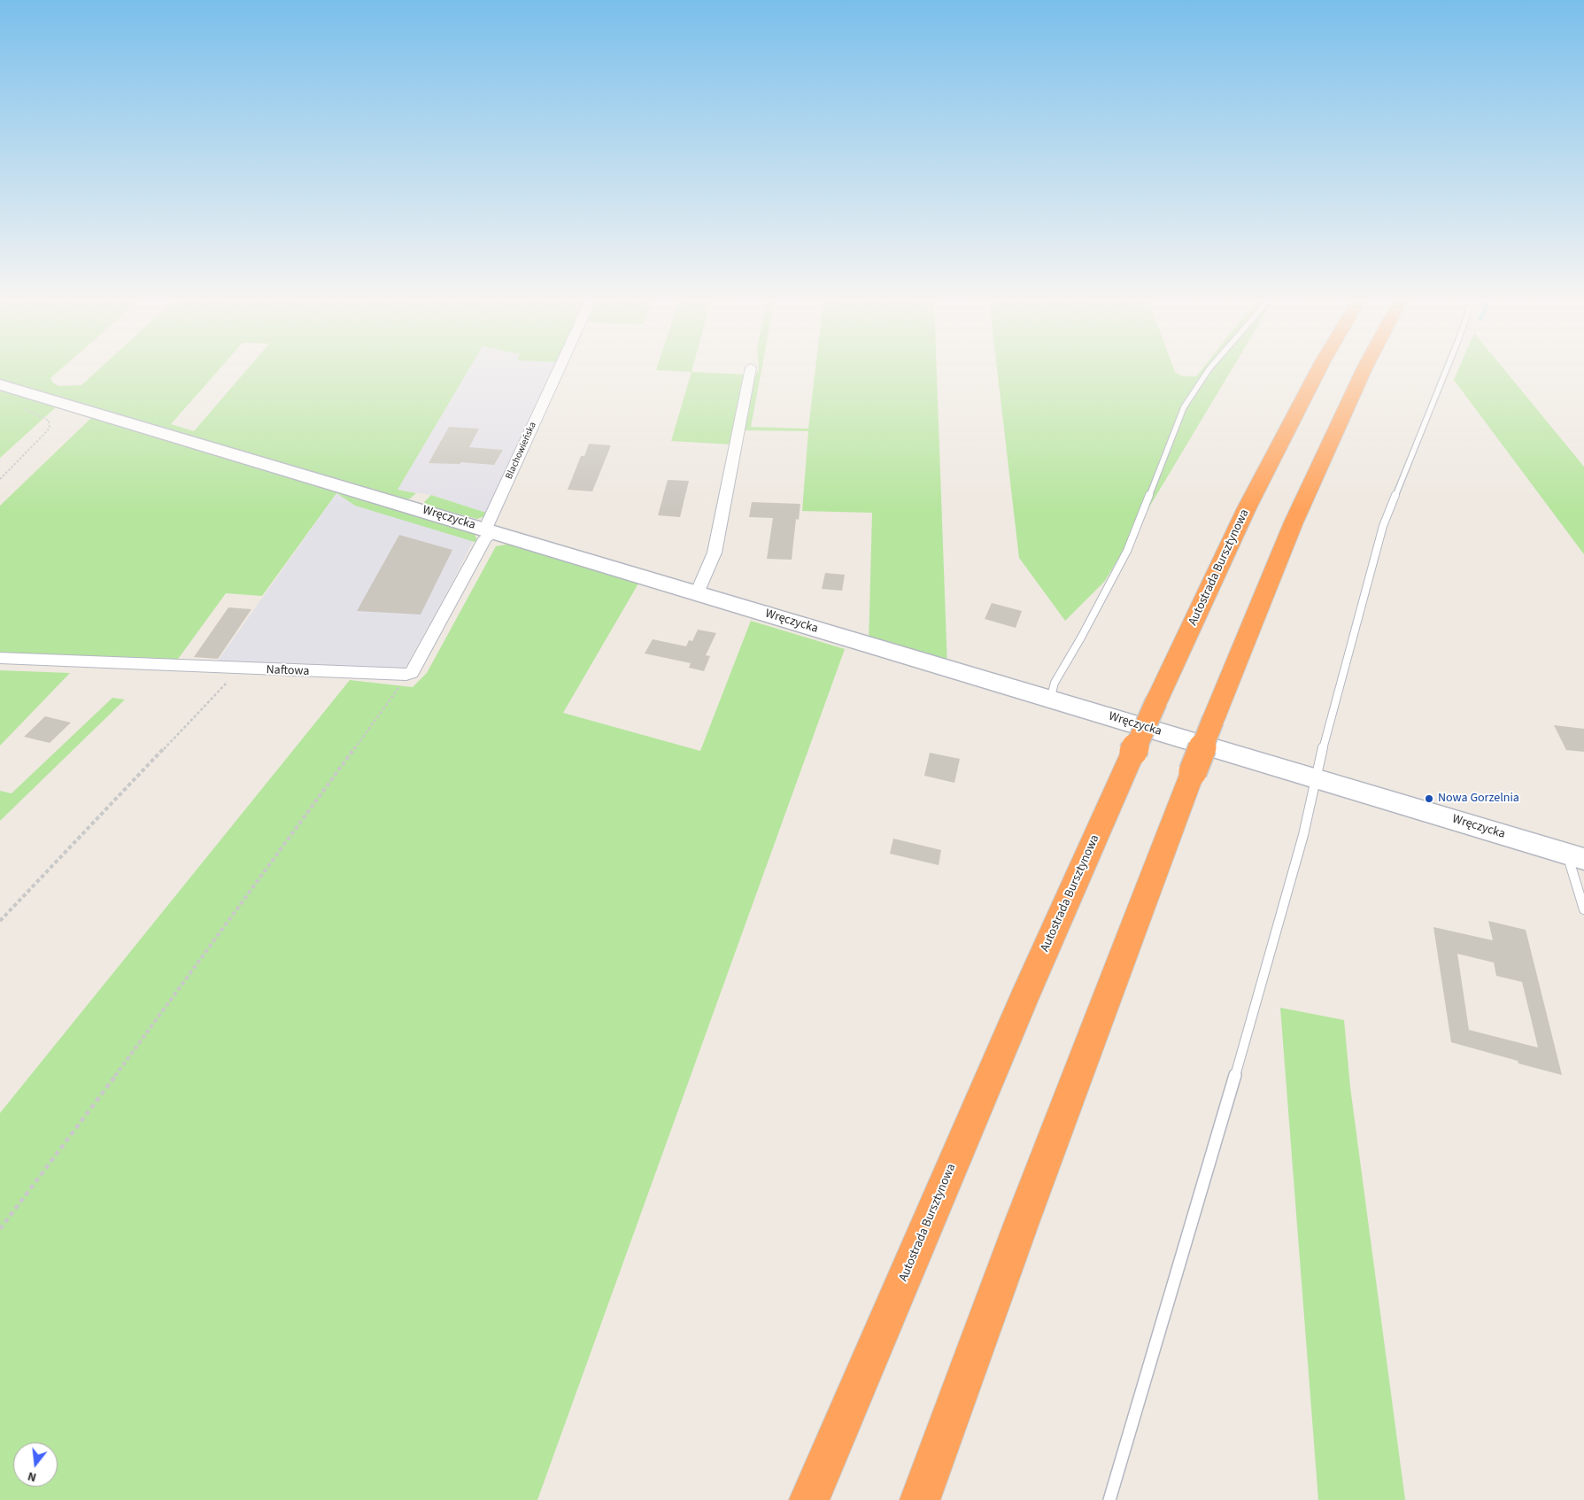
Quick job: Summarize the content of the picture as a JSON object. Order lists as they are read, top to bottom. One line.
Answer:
{"streets":{"highway":["Autostrada Bursztynowa"],"main road":["Wręczycka"],"street":["Blachowieńska","Naftowa"]},"crossings":[["Blachowieńska","Wręczycka"]],"places":["Nowa Gorzelnia"],"north":"bottom"}
